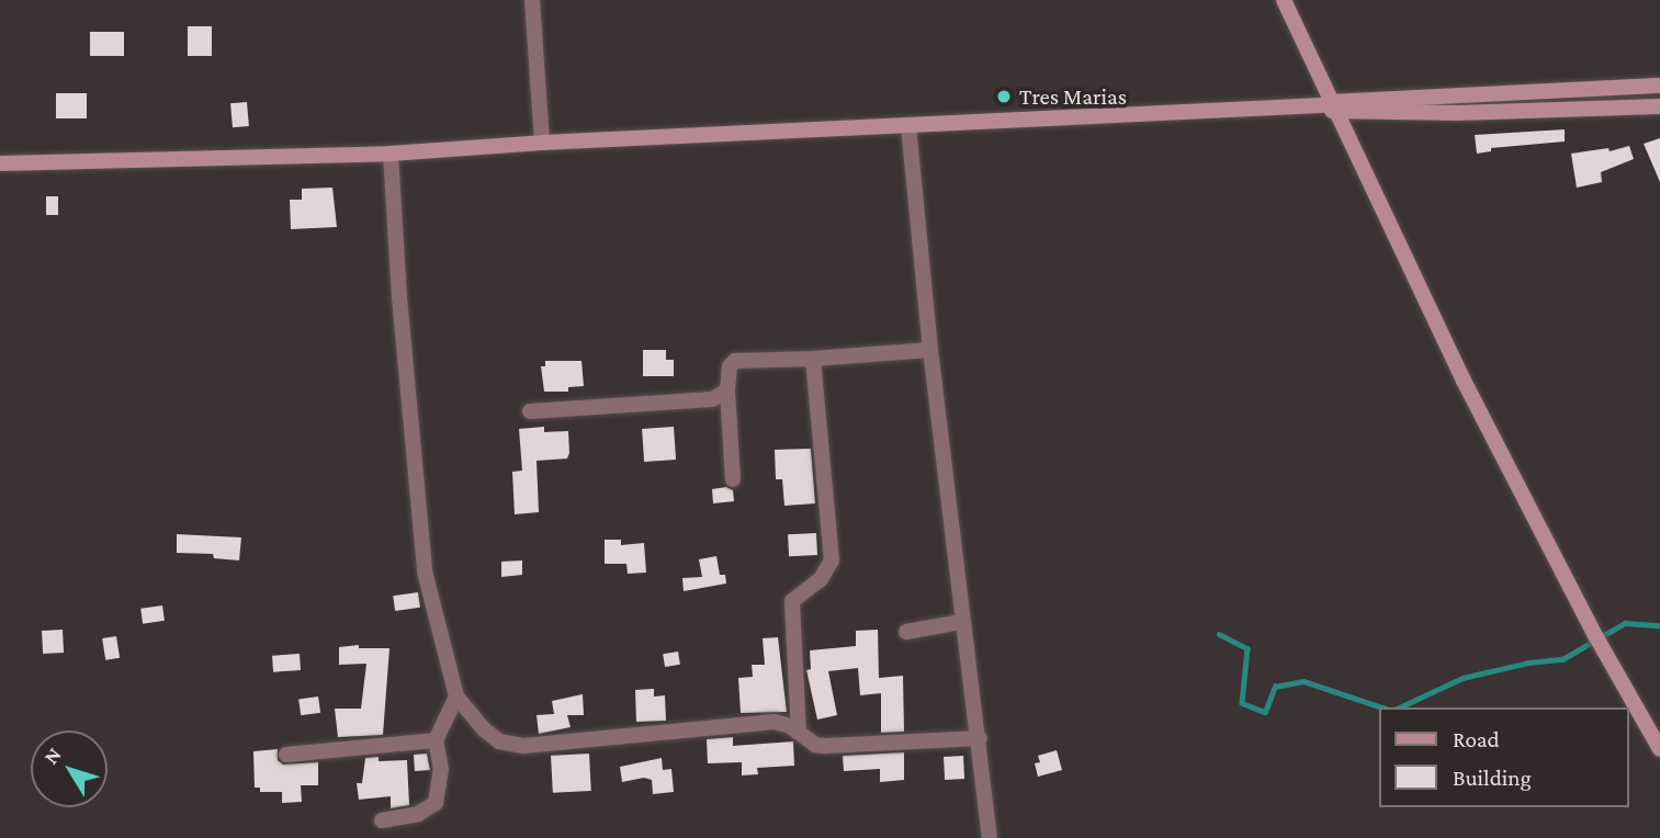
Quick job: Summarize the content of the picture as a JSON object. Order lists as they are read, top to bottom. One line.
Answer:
{"places":["Tres Marias"],"legend":["Road","Building"],"north":"top left"}
